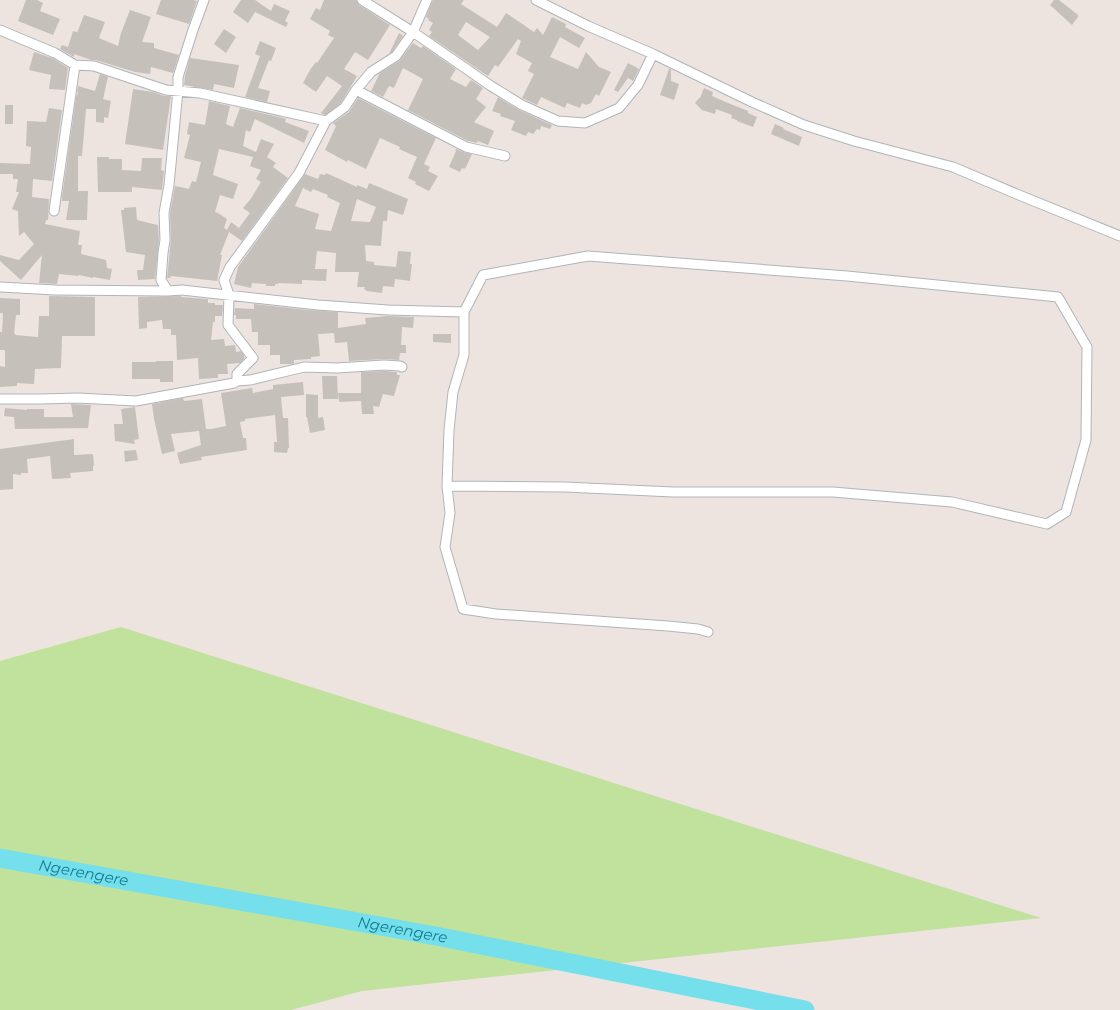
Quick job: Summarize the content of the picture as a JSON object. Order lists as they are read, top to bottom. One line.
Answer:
{"water":["Ngerengere"]}
